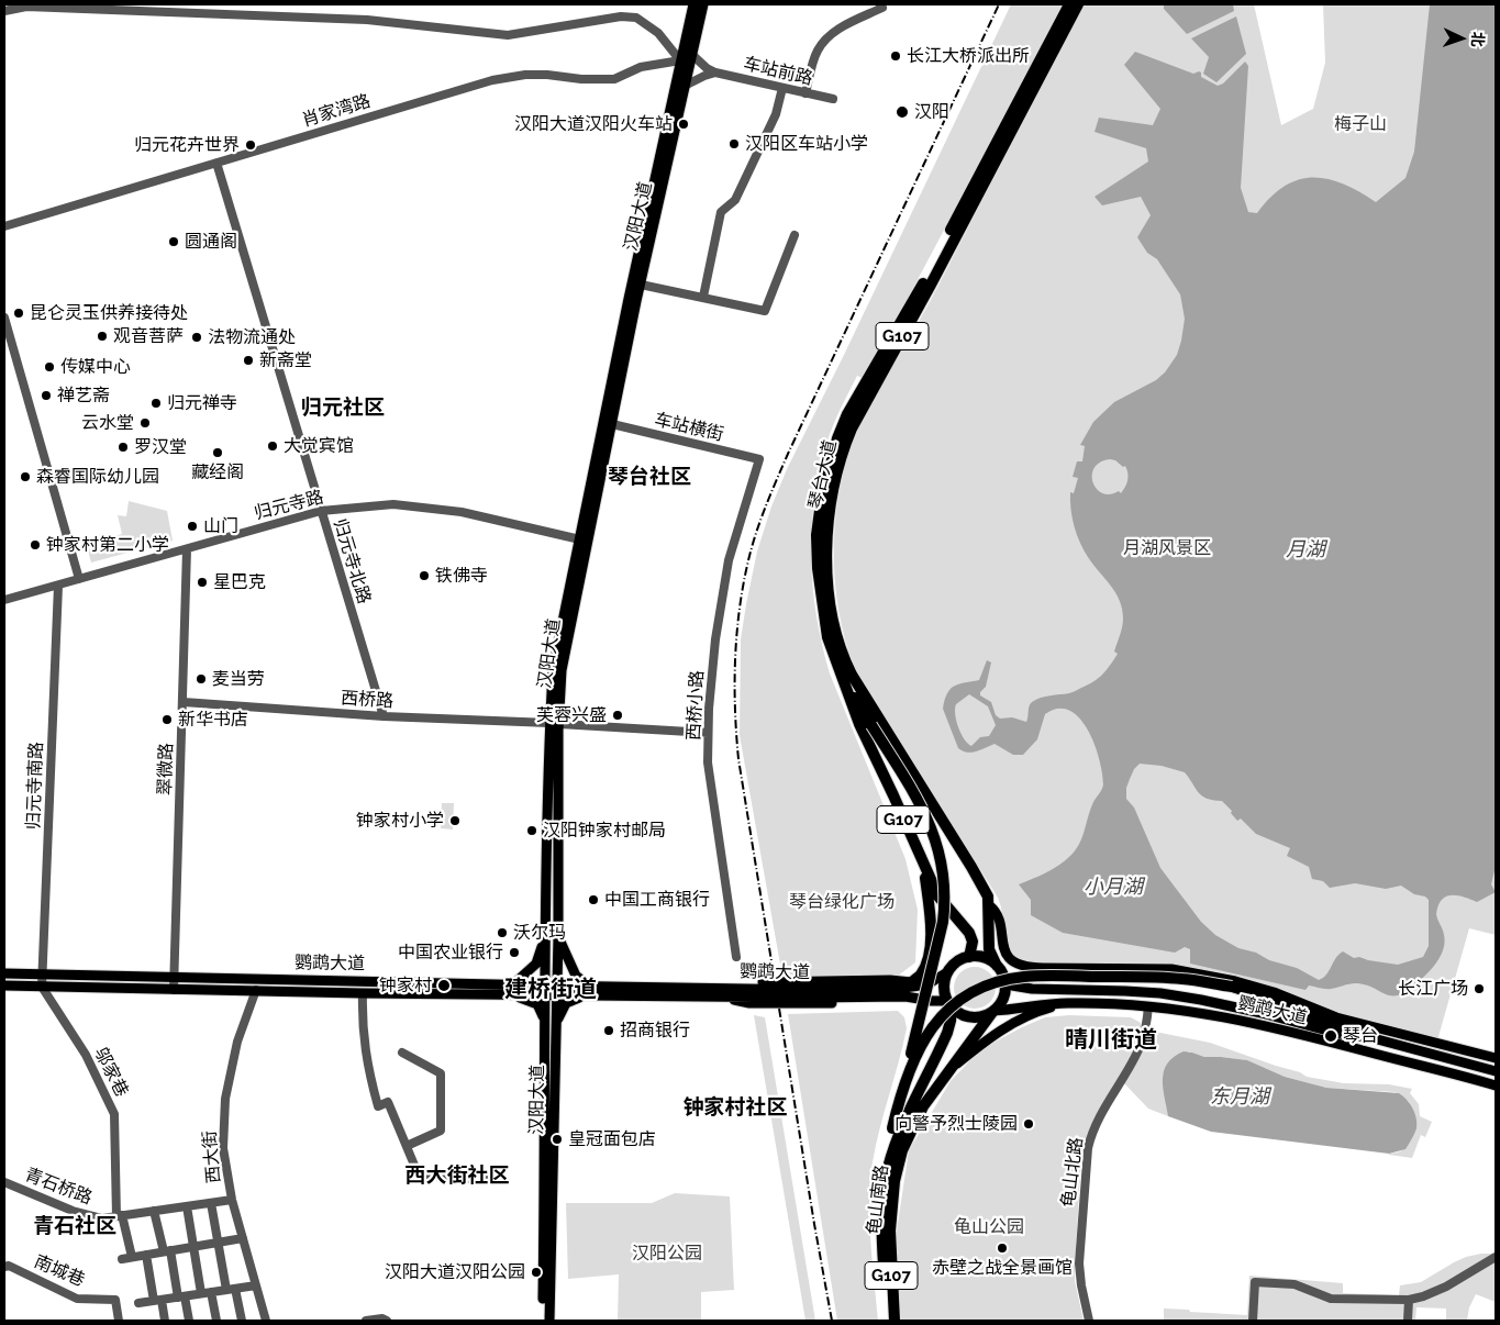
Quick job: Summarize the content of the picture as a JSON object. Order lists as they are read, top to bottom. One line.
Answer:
{"streets":{"highway":["G107","琴台大道","龟山南路"],"main road":["汉阳大道","鹦鹉大道"],"street":["车站前路","肖家湾路","车站横街","归元寺路","归元寺北路","西桥路","西桥小路","翠微路","归元寺南路","邬家巷","西大街","龟山北路","青石桥路","南城巷"]},"crossings":[["肖家湾路","汉阳大道"],["肖家湾路","归元寺北路"],["汉阳大道","车站横街"],["汉阳大道","归元寺路"],["汉阳大道","西桥路"],["汉阳大道","鹦鹉大道"],["G107","琴台大道"],["G107","鹦鹉大道"],["G107","龟山南路"],["车站横街","西桥小路"],["琴台大道","鹦鹉大道"],["归元寺路","归元寺北路"],["归元寺路","翠微路"],["归元寺路","归元寺南路"],["归元寺北路","西桥路"],["西桥路","西桥小路"],["西桥路","翠微路"],["翠微路","鹦鹉大道"],["归元寺南路","鹦鹉大道"],["归元寺南路","邬家巷"],["鹦鹉大道","邬家巷"],["鹦鹉大道","西大街"],["鹦鹉大道","龟山北路"],["邬家巷","青石桥路"],["西大街","青石桥路"]],"districts":["归元社区","琴台社区","建桥街道","晴川街道","钟家村社区","西大街社区","青石社区"],"water":["月湖","小月湖","东月湖"],"parks":["梅子山","月湖风景区","琴台绿化广场","龟山公园","汉阳公园"],"places":["长江大桥派出所","汉阳","汉阳大道汉阳火车站","汉阳区车站小学","归元花卉世界","圆通阁","昆仑灵玉供养接待处","观音菩萨","法物流通处","新斋堂","传媒中心","禅艺斋","归元禅寺","云水堂","大觉宾馆","罗汉堂","藏经阁","森睿国际幼儿园","山门","钟家村第二小学","铁佛寺","星巴克","麦当劳","芙蓉兴盛","新华书店","钟家村小学","汉阳钟家村邮局","中国工商银行","沃尔玛","中国农业银行","钟家村","长江广场","招商银行","琴台","向警予烈士陵园","皇冠面包店","赤壁之战全景画馆","汉阳大道汉阳公园"],"north":"right"}
